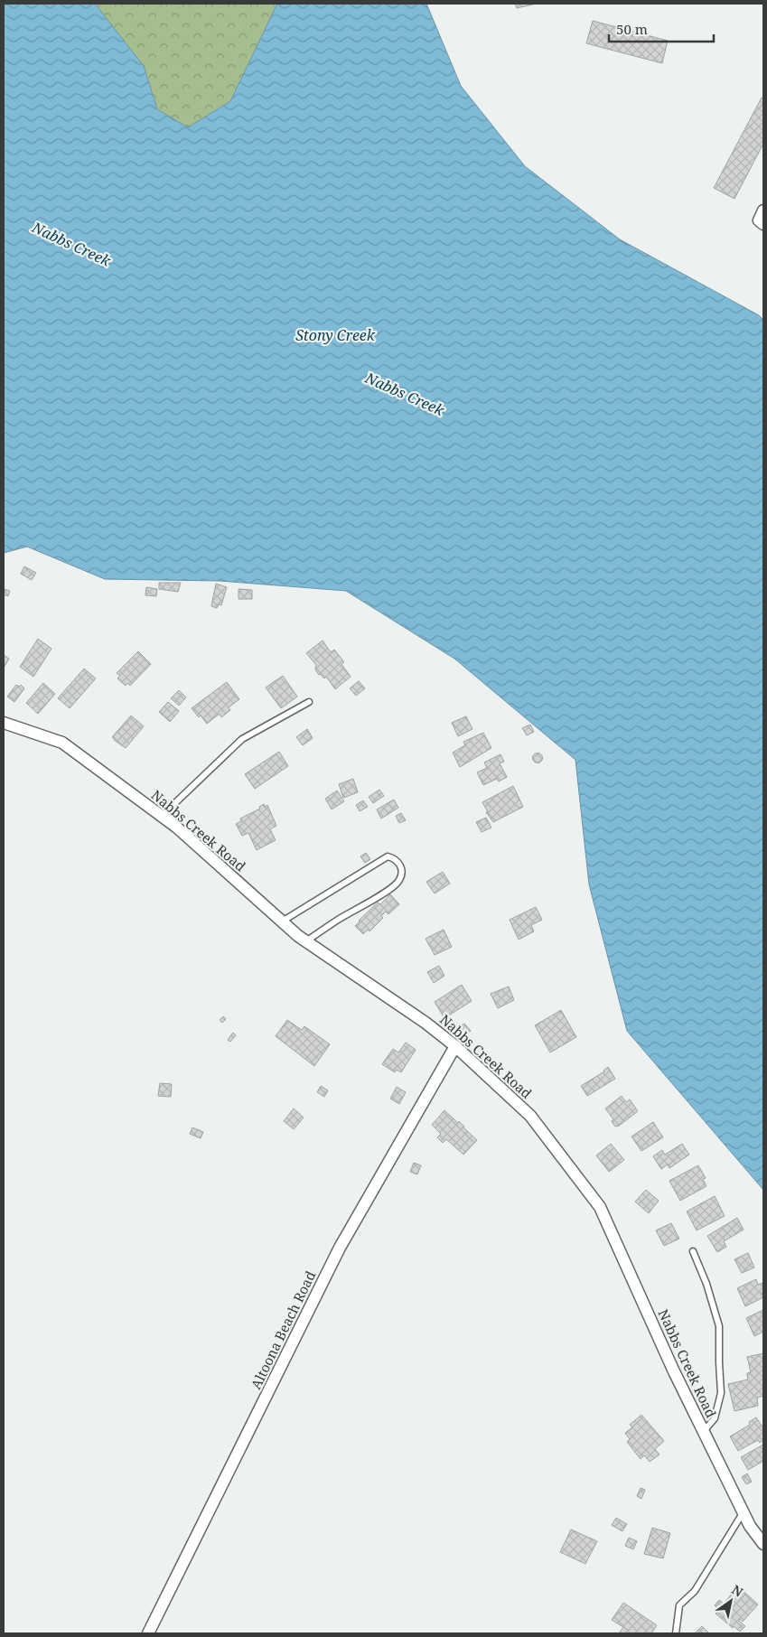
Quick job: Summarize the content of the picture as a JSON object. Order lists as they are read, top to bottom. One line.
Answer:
{"streets":{"street":["Nabbs Creek Road","Altoona Beach Road"]},"crossings":[["Nabbs Creek Road","Altoona Beach Road"]],"water":["Nabbs Creek","Stony Creek"],"scale_bar":"50 m","north":"top right"}
